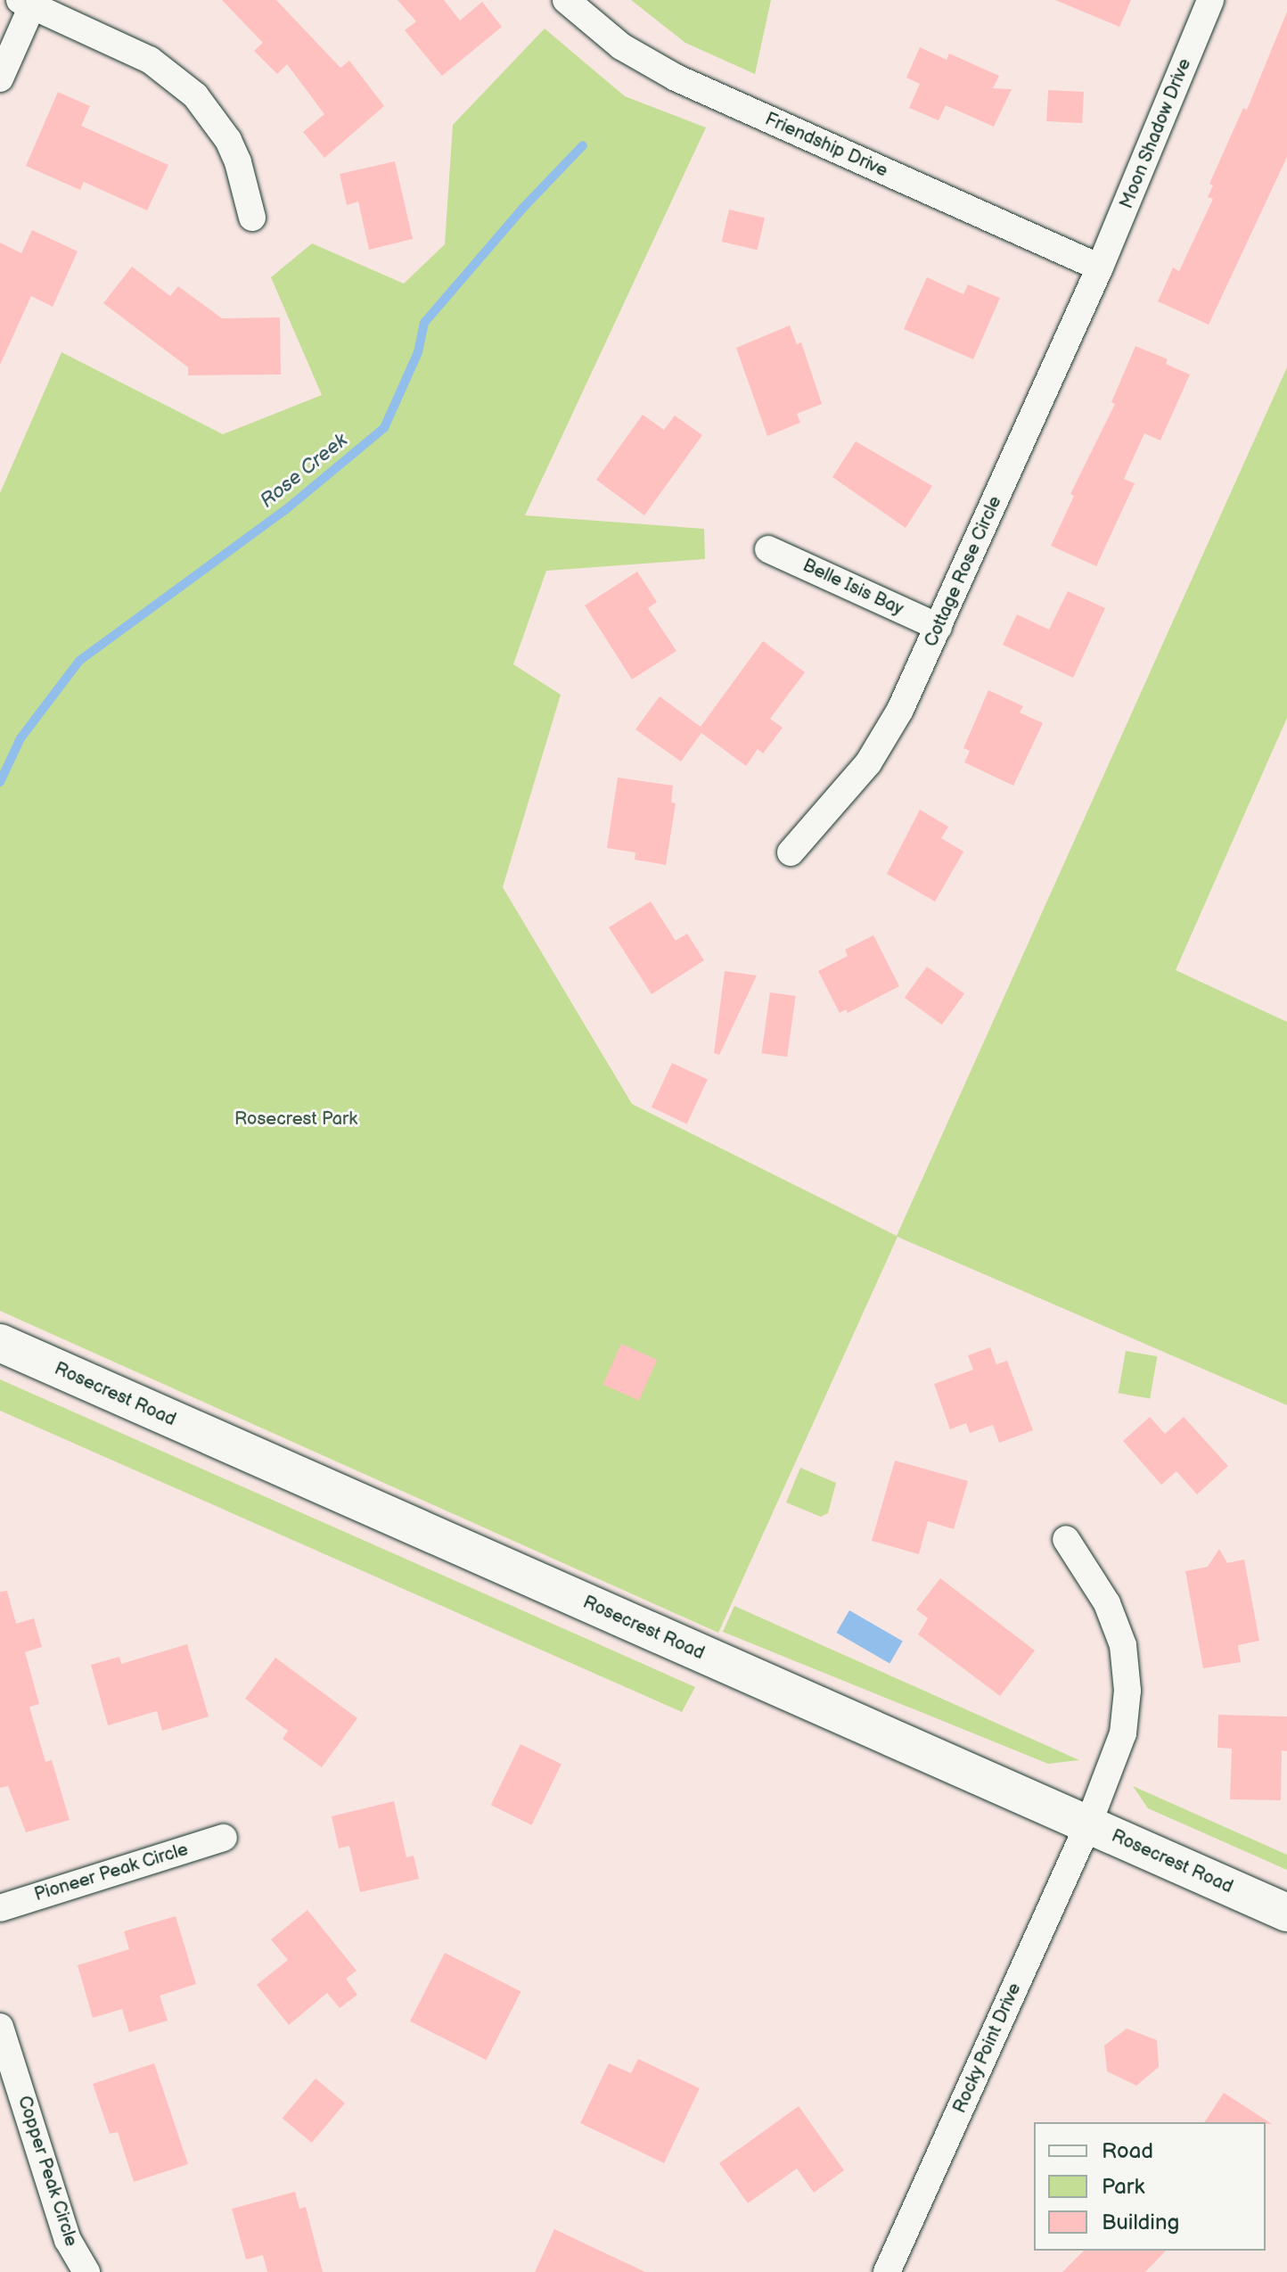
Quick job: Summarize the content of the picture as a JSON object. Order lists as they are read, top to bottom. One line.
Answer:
{"streets":{"main road":["Rosecrest Road"],"street":["Moon Shadow Drive","Friendship Drive","Cottage Rose Circle","Belle Isis Bay","Pioneer Peak Circle","Rocky Point Drive","Copper Peak Circle"]},"crossings":[["Moon Shadow Drive","Friendship Drive"],["Moon Shadow Drive","Cottage Rose Circle"],["Friendship Drive","Cottage Rose Circle"],["Cottage Rose Circle","Belle Isis Bay"],["Rosecrest Road","Rocky Point Drive"]],"water":["Rose Creek"],"parks":["Rosecrest Park"],"legend":["Road","Park","Building"]}
